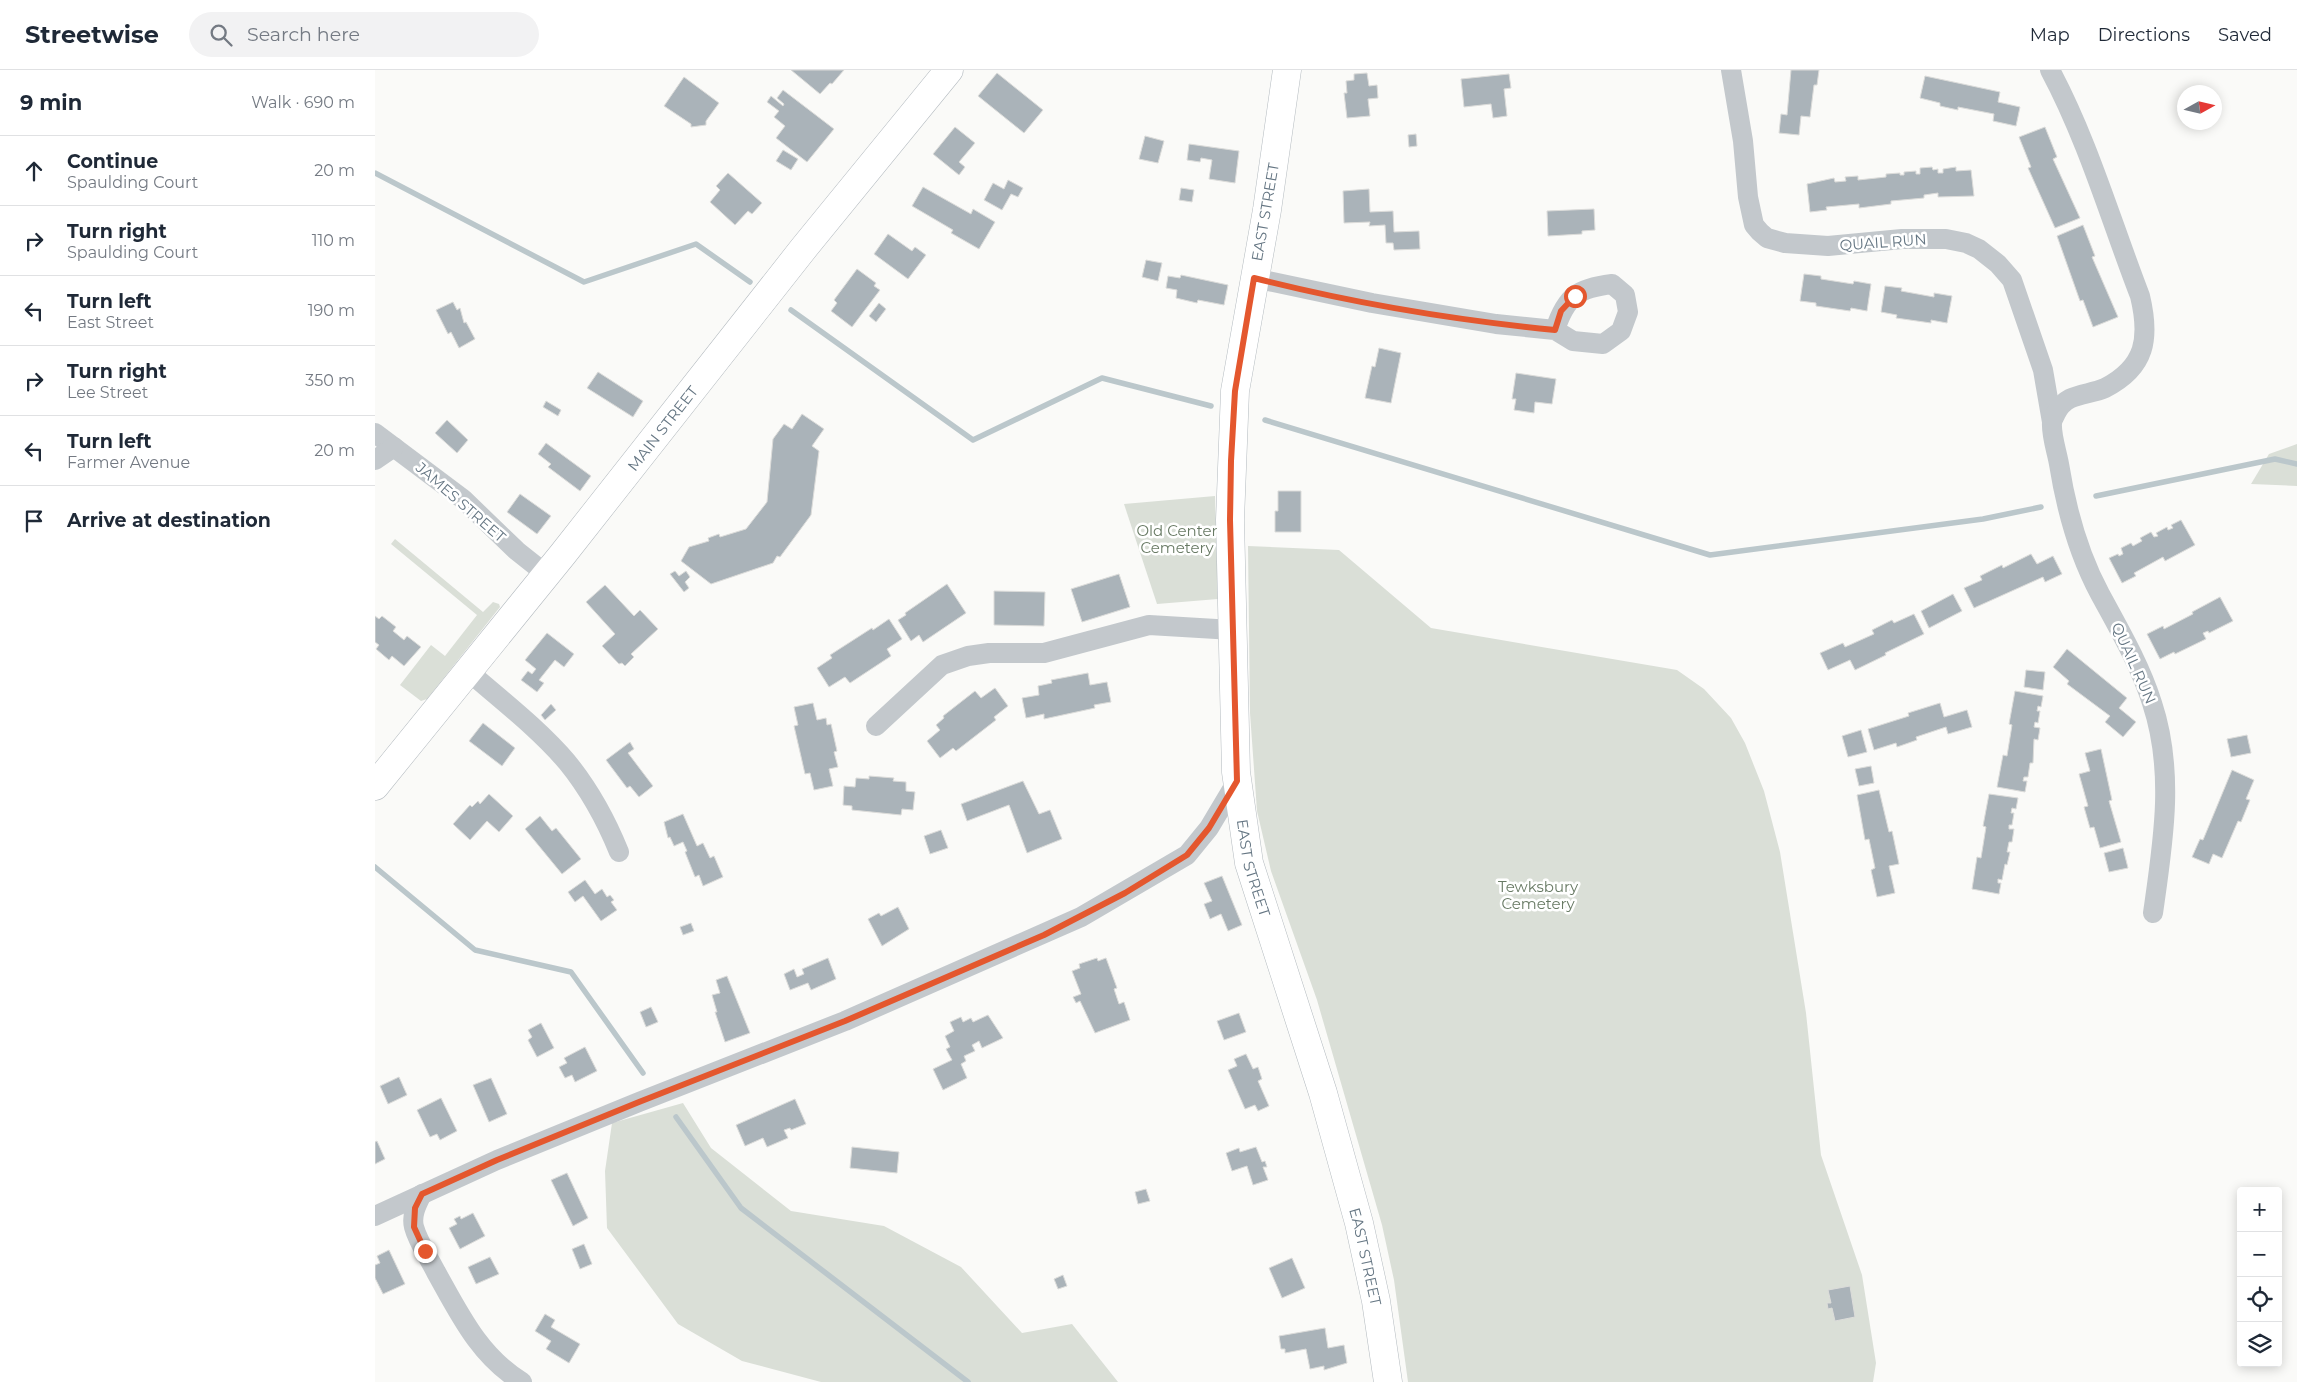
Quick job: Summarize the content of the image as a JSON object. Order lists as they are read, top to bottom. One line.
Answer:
{"streets":{"main road":["EAST STREET","MAIN STREET"],"street":["QUAIL RUN","JAMES STREET"]},"crossings":[["MAIN STREET","JAMES STREET"]],"parks":["Old Center Cemetery","Tewksbury Cemetery"],"north":"right","page":{"header":"Streetwise","search":"Search here","nav":["Map","Directions","Saved"],"heading":["9 min","Walk · 690 m"],"list":[["Continue","Spaulding Court","20 m"],["Turn right","Spaulding Court","110 m"],["Turn left","East Street","190 m"],["Turn right","Lee Street","350 m"],["Turn left","Farmer Avenue","20 m"],"Arrive at destination"],"map_buttons":["+","−"]}}
